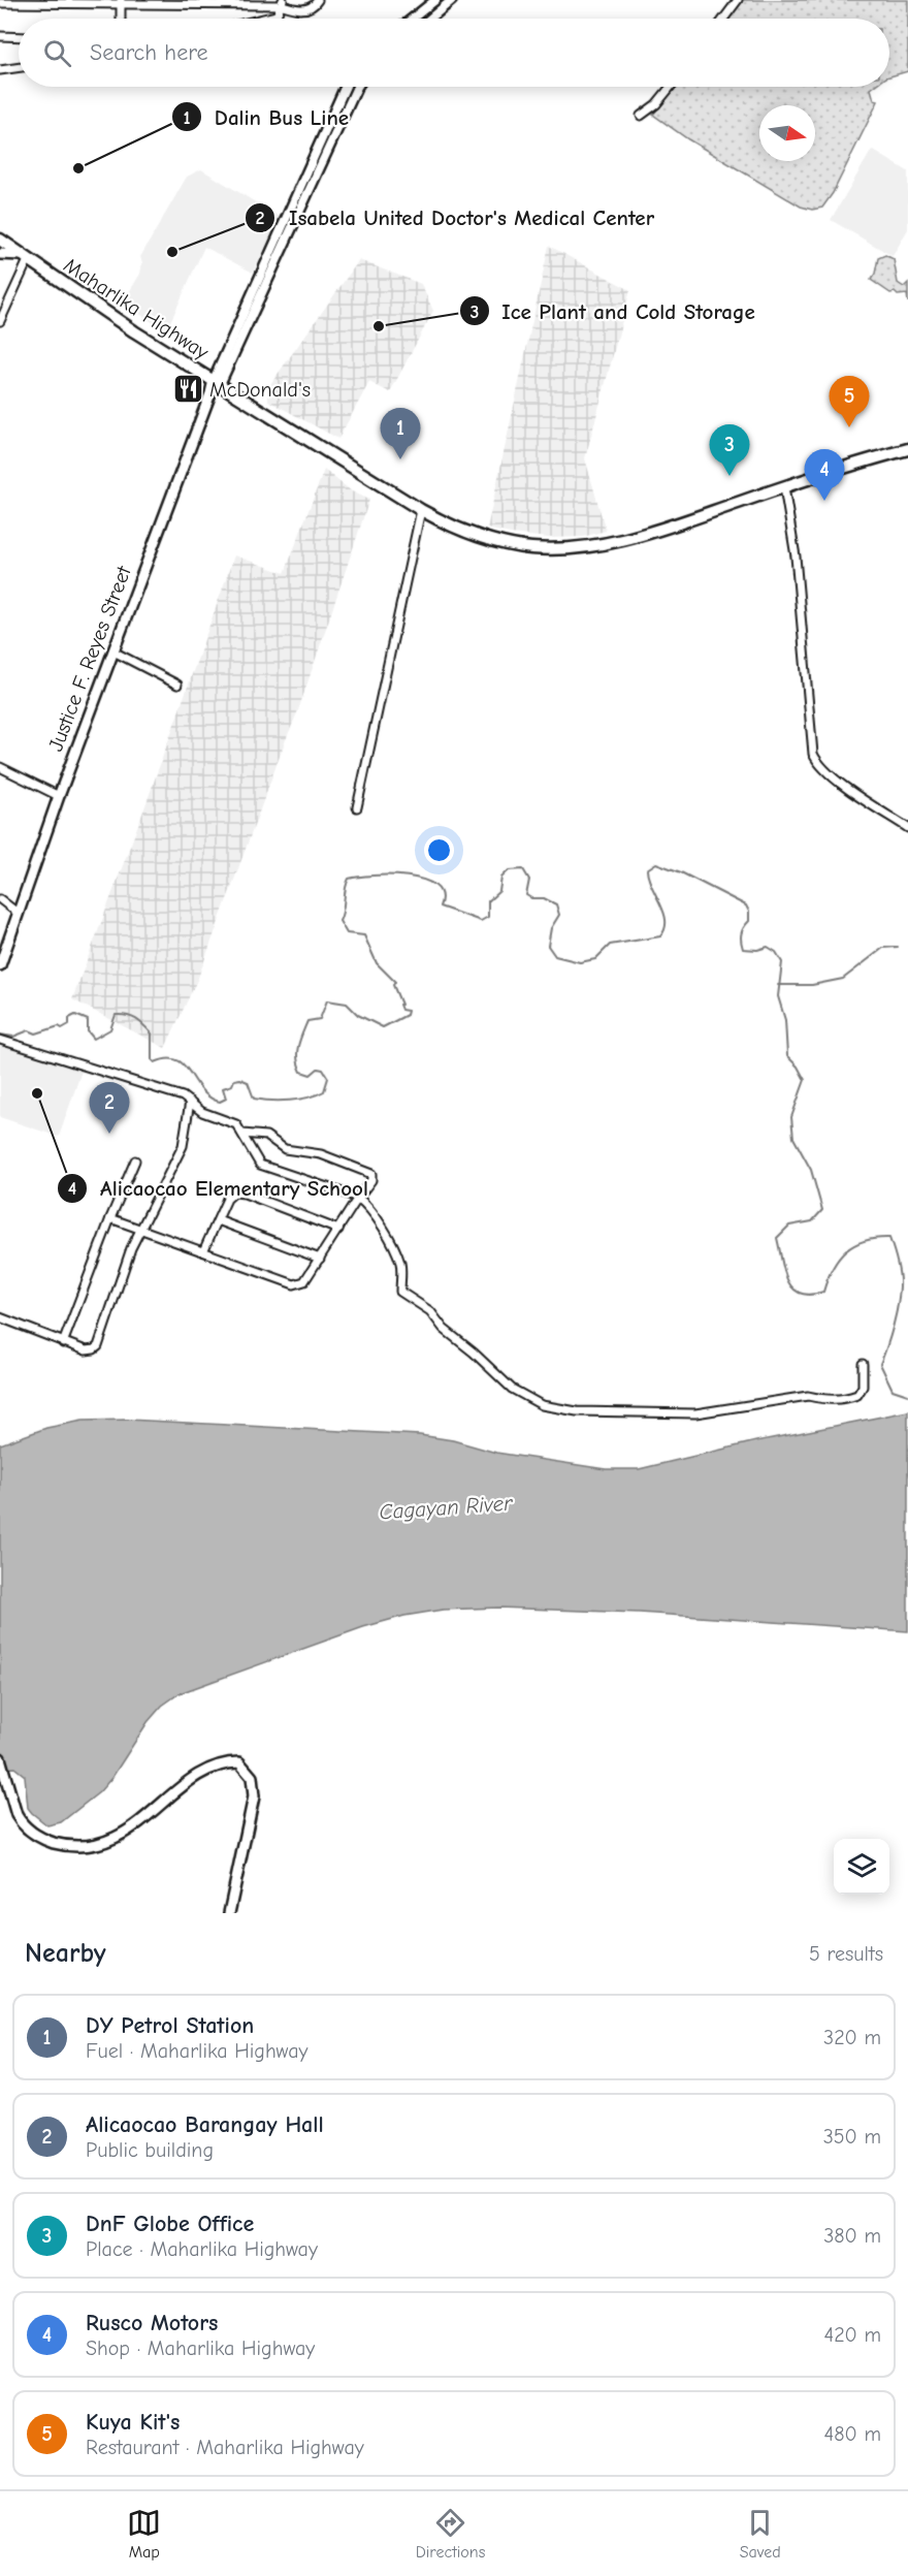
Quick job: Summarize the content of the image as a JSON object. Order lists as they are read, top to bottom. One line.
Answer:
{"streets":{"main road":["Maharlika Highway","Justice F. Reyes Street"]},"crossings":[["Maharlika Highway","Justice F. Reyes Street"]],"water":["Cagayan River"],"places":{"other":["Dalin Bus Line","Isabela United Doctor's Medical Center","Ice Plant and Cold Storage","Alicaocao Elementary School"],"restaurant":["McDonald's"]},"north":"right","page":{"search":"Search here","pins":["5","1","3","4","2"],"heading":["Nearby","5 results"],"list":[{"mark":"1","name":"DY Petrol Station","note":"Fuel · Maharlika Highway","value":"320 m"},{"mark":"2","name":"Alicaocao Barangay Hall","note":"Public building","value":"350 m"},{"mark":"3","name":"DnF Globe Office","note":"Place · Maharlika Highway","value":"380 m"},{"mark":"4","name":"Rusco Motors","note":"Shop · Maharlika Highway","value":"420 m"},{"mark":"5","name":"Kuya Kit's","note":"Restaurant · Maharlika Highway","value":"480 m"}],"nav":["Map","Directions","Saved"]}}
